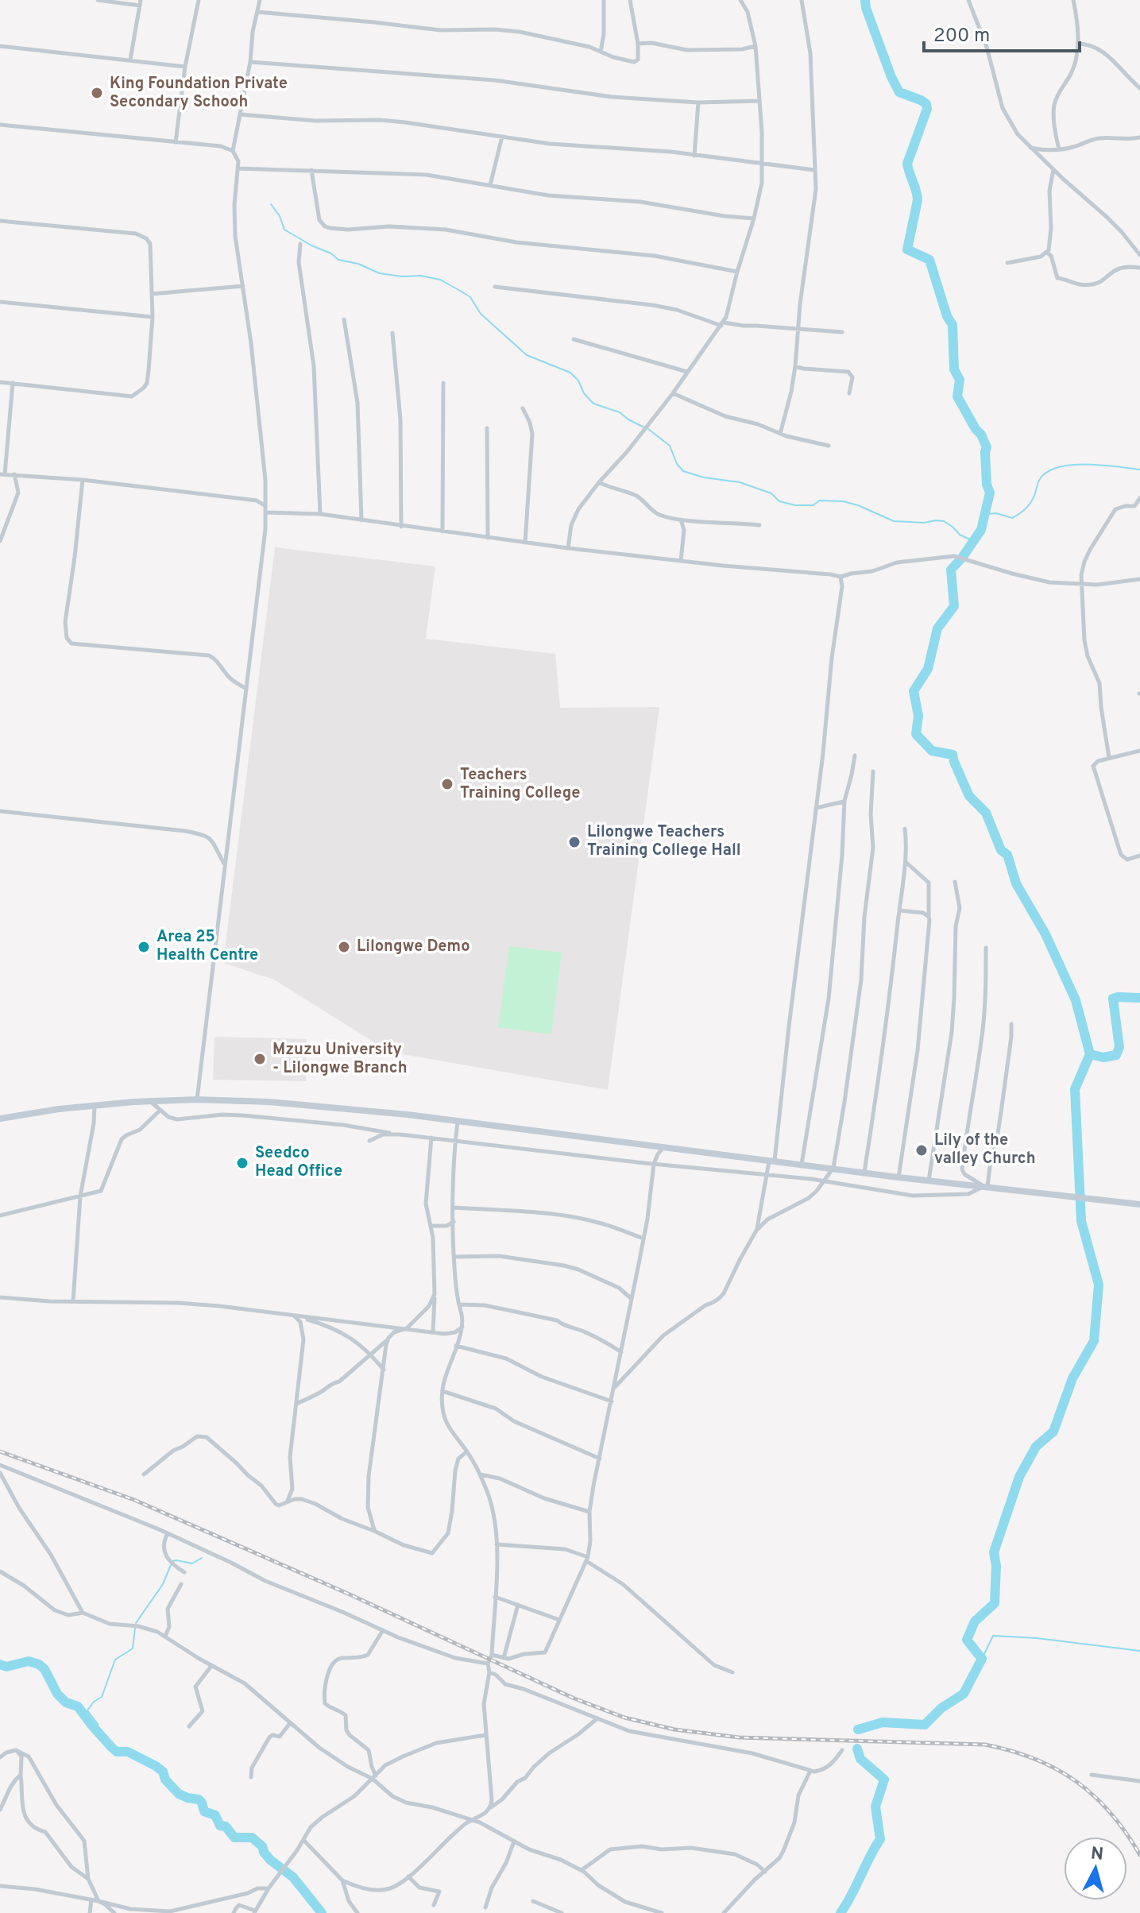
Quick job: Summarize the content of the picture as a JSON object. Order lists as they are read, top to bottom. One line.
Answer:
{"places":["King Foundation Private Secondary Schooh","Teachers Training College","Lilongwe Teachers Training College Hall","Area 25 Health Centre","Lilongwe Demo","Mzuzu University - Lilongwe Branch","Lily of the valley Church","Seedco Head Office"],"scale_bar":"200 m","north":"top"}
